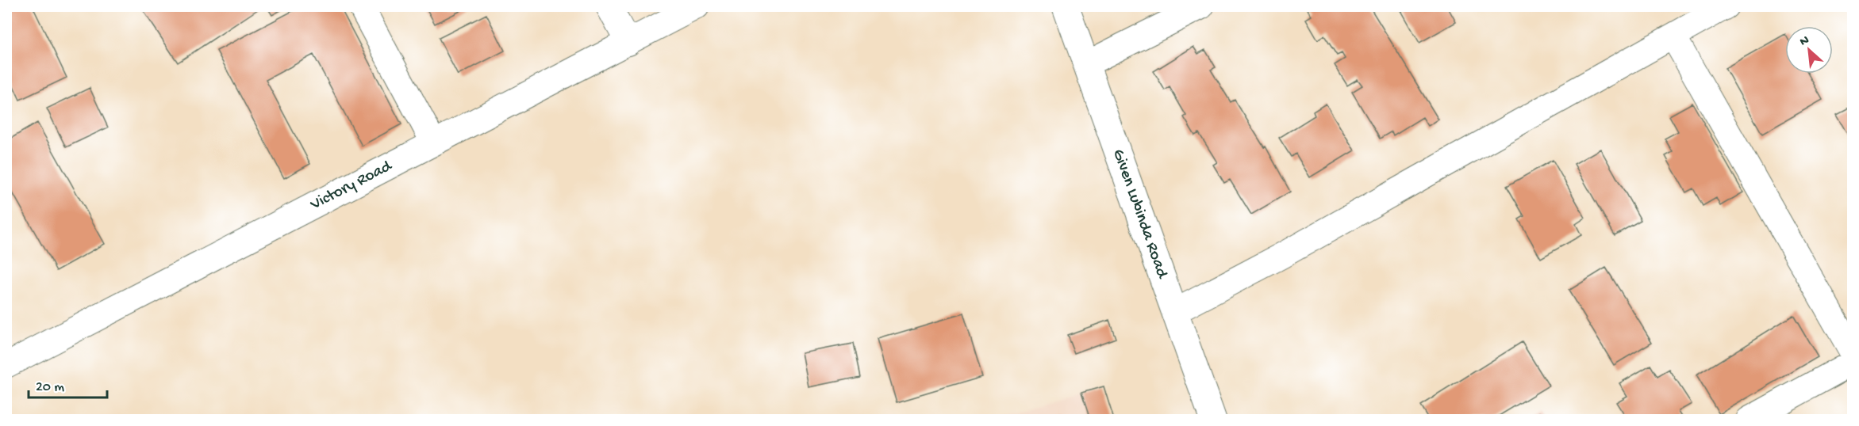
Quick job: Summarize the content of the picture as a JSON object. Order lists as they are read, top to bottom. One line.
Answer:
{"streets":{"street":["Victory Road","Given Lubinda Road"]},"scale_bar":"20 m","north":"top left"}
